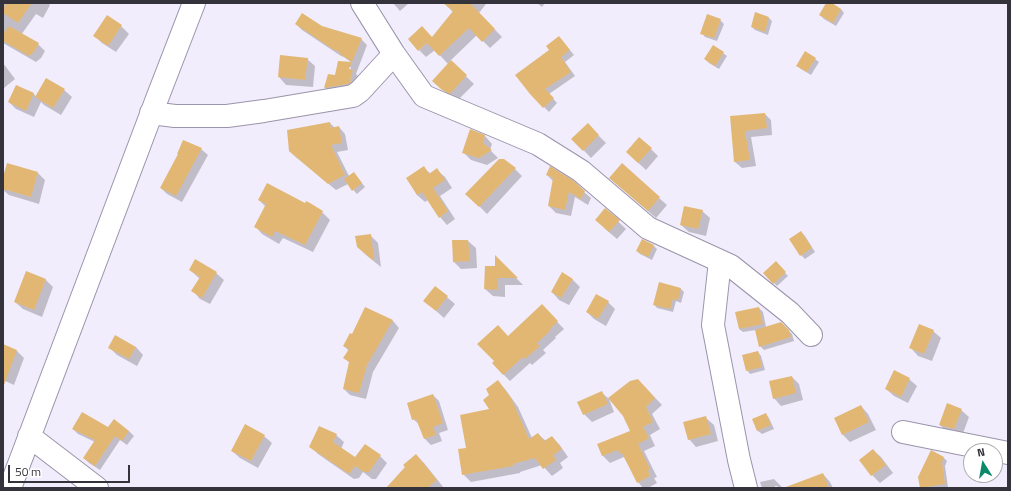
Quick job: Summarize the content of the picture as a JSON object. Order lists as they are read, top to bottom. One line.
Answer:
{"scale_bar":"50 m","north":"top"}
